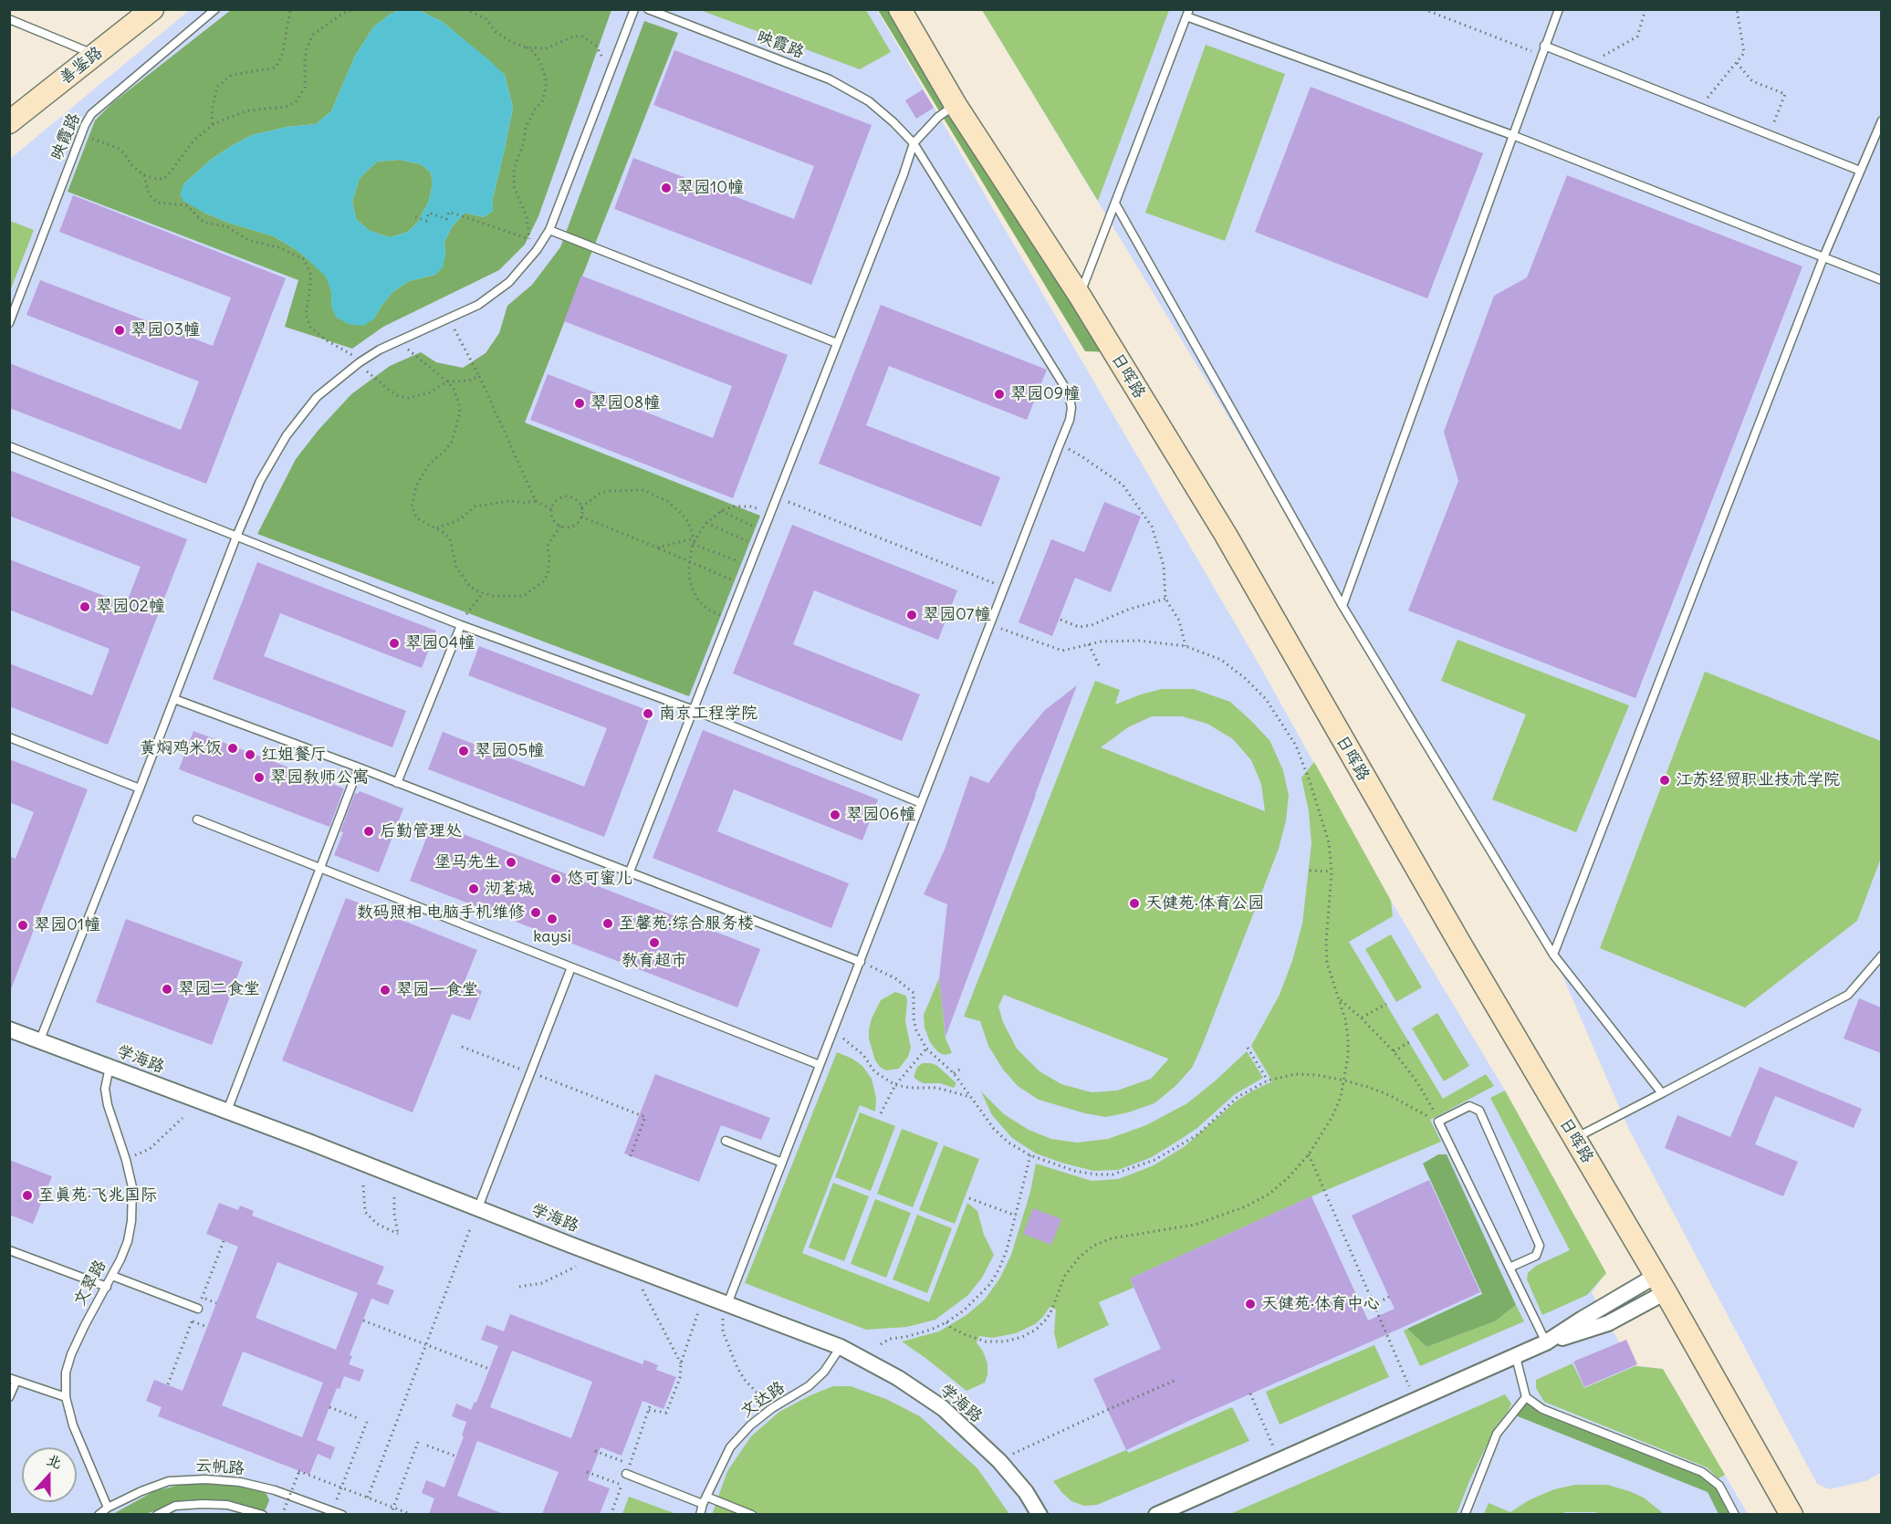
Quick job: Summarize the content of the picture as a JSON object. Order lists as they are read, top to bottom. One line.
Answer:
{"streets":{"street":["善鉴路","日晖路","学海路"],"lane":["映霞路","文翠路","文达路","云帆路"]},"crossings":[["映霞路","学海路"],["学海路","文翠路"],["学海路","文达路"],["文翠路","云帆路"]],"places":["翠园10幢","翠园03幢","翠园09幢","翠园08幢","翠园02幢","翠园07幢","翠园04幢","南京工程学院","黄焖鸡米饭","翠园05幢","红姐餐厅","翠园教师公寓","江苏经贸职业技术学院","翠园06幢","后勤管理处","堡马先生","悠可蜜儿","沏茗城","天健苑·体育公园","数码照相 电脑手机维修","kaysi","至馨苑·综合服务楼","翠园01幢","教育超市","翠园二食堂","翠园一食堂","至真苑·飞兆国际","天健苑·体育中心"],"north":"top"}
